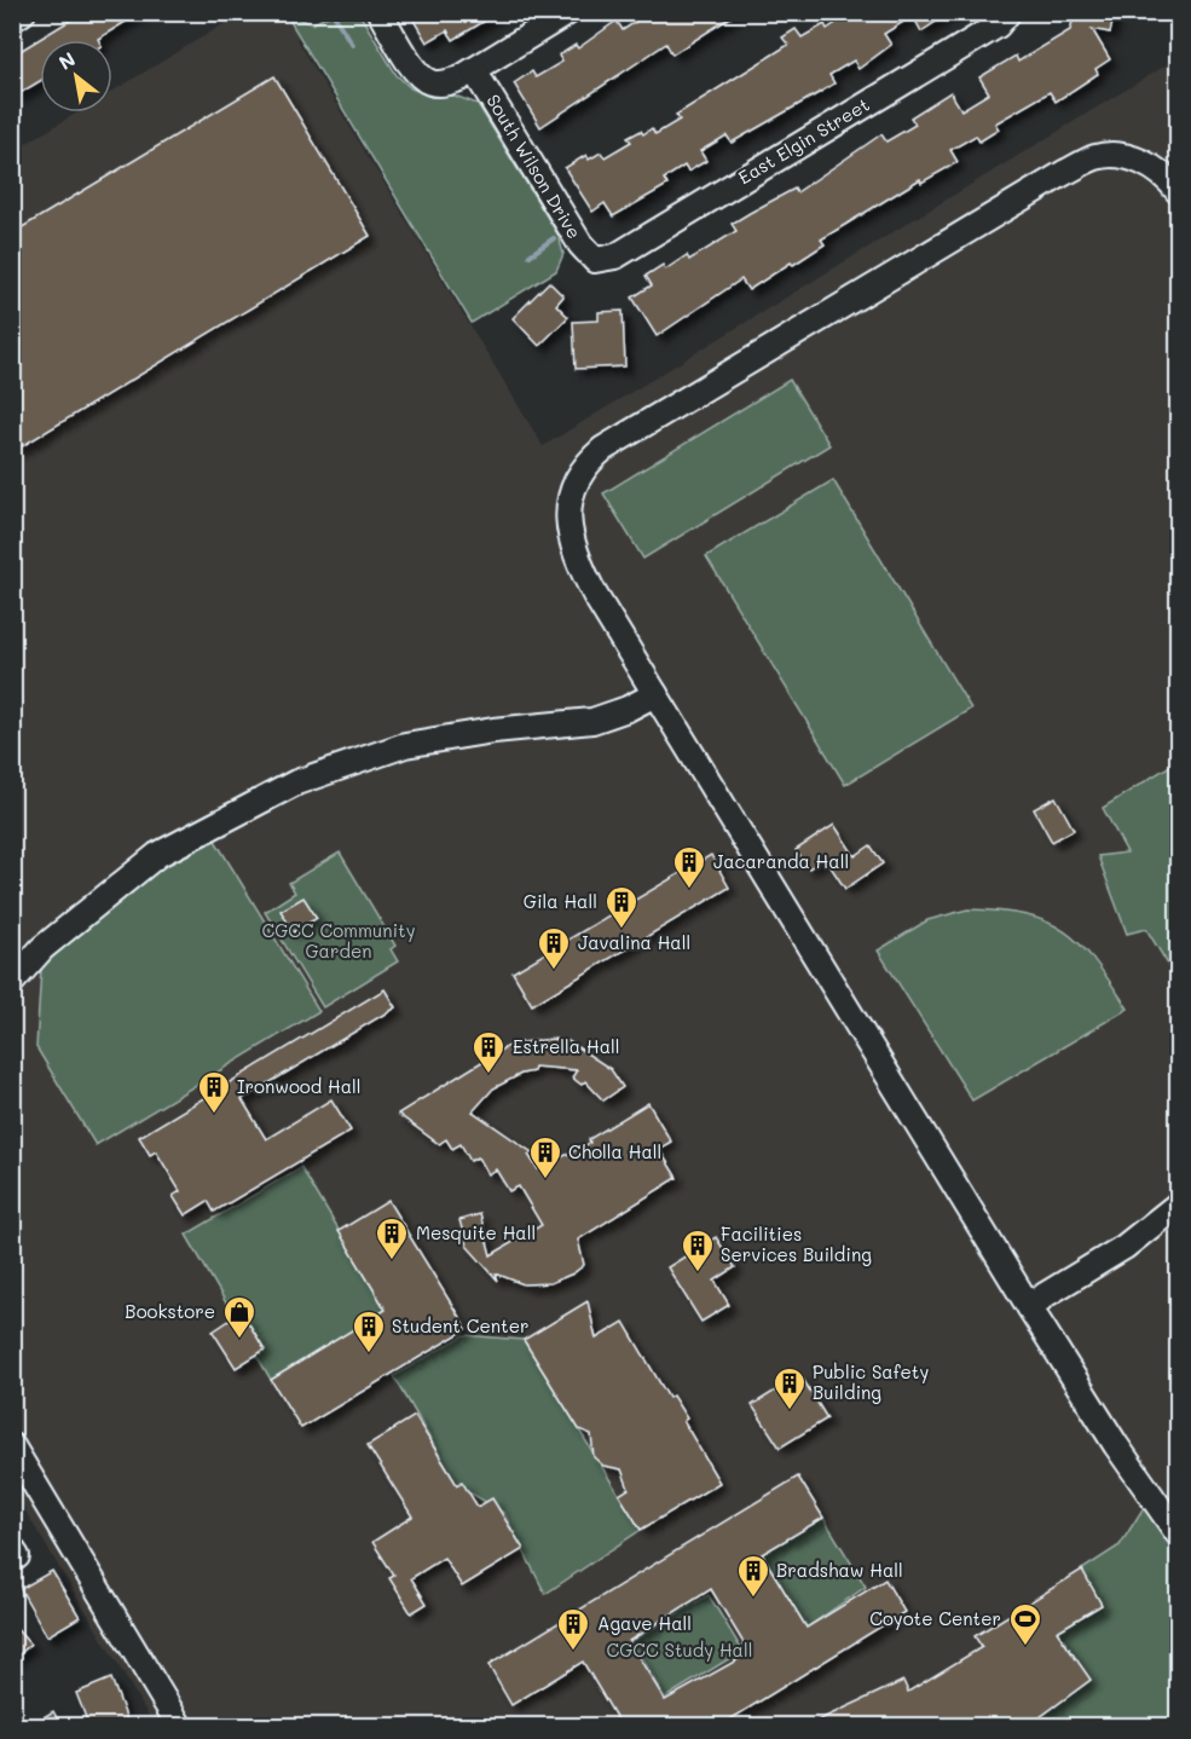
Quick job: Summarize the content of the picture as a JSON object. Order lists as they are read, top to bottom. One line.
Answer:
{"streets":{"street":["East Elgin Street","South Wilson Drive"]},"crossings":[["East Elgin Street","South Wilson Drive"]],"parks":["CGCC Community Garden","CGCC Study Hall"],"places":{"building":["Jacaranda Hall","Gila Hall","Javalina Hall","Estrella Hall","Ironwood Hall","Cholla Hall","Mesquite Hall","Facilities Services Building","Student Center","Public Safety Building","Bradshaw Hall","Agave Hall"],"shop":["Bookstore"],"sports":["Coyote Center"]},"north":"top left"}
